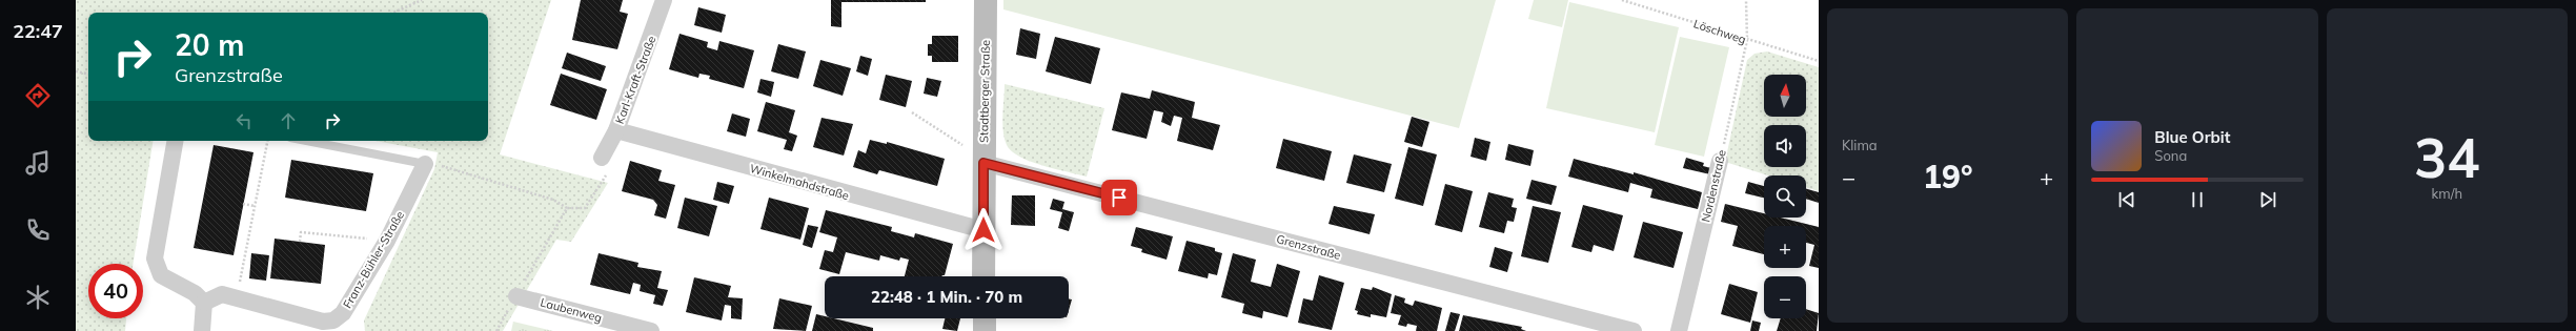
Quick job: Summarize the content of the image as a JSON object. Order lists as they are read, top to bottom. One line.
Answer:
{"streets":{"street":["Karl-Kraft-Straße","Stadtberger Straße","Winkelmahdstraße","Nordenstraße","Grenzstraße","Franz-Bühler-Straße","Laubenweg"],"path":["Löschweg"]},"crossings":[["Löschweg","Nordenstraße"],["Karl-Kraft-Straße","Winkelmahdstraße"],["Stadtberger Straße","Winkelmahdstraße"],["Stadtberger Straße","Grenzstraße"]],"north":"top","page":{"tabs":"22:47","tile":["Klima",["34","km/h"]],"turn":["20 m","Grenzstraße"],"map_buttons":["+","−"],"song":["Blue Orbit","Sona"],"heat":["−","19°","+"],"limit":"40","trip":"22:48 · 1 Min. · 70 m"}}
